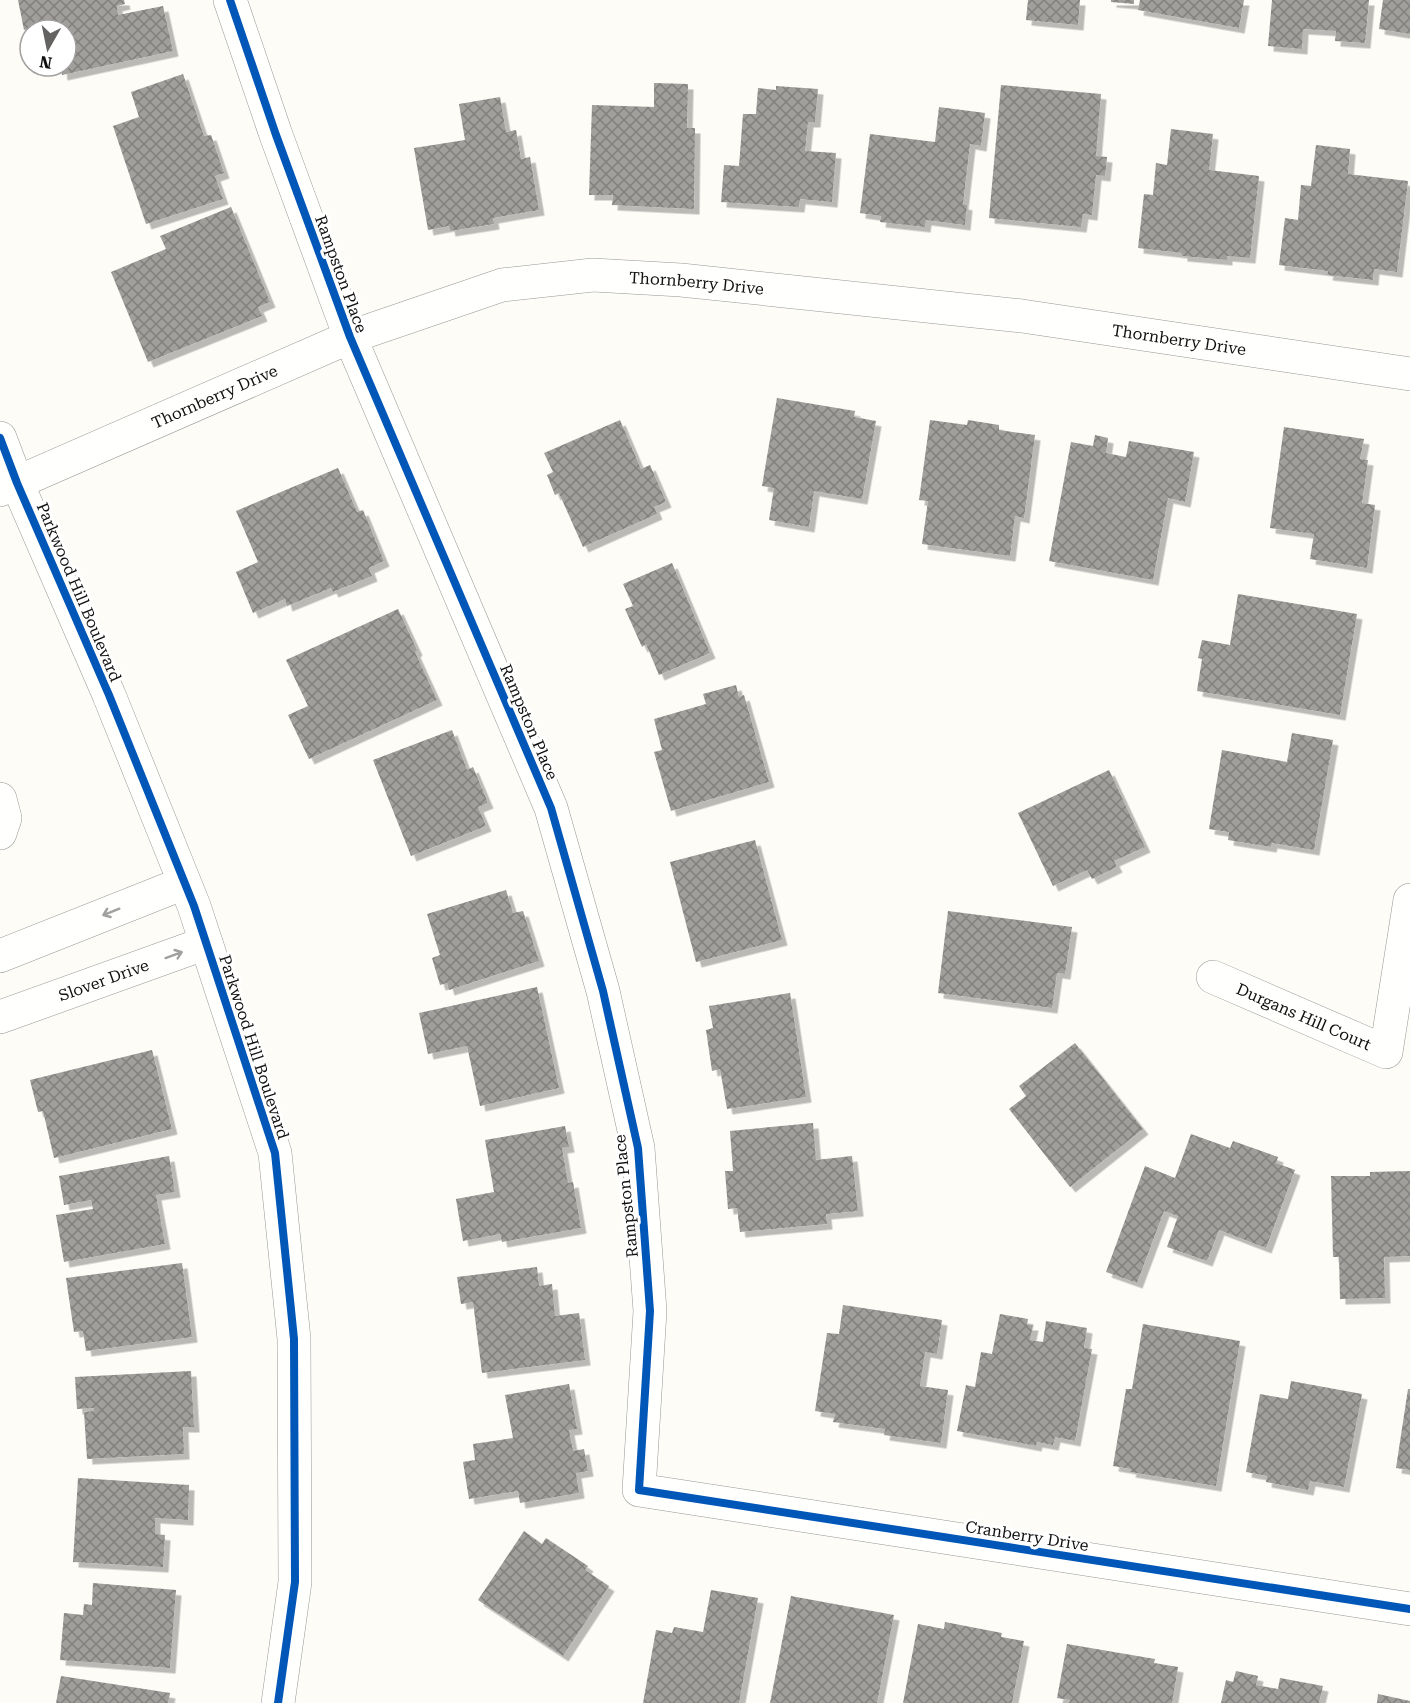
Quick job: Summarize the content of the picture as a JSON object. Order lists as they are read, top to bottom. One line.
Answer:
{"streets":{"street":["Rampston Place","Thornberry Drive","Parkwood Hill Boulevard","Slover Drive","Durgans Hill Court","Cranberry Drive"]},"crossings":[["Rampston Place","Thornberry Drive"],["Rampston Place","Cranberry Drive"],["Thornberry Drive","Parkwood Hill Boulevard"],["Parkwood Hill Boulevard","Slover Drive"]],"north":"bottom"}
